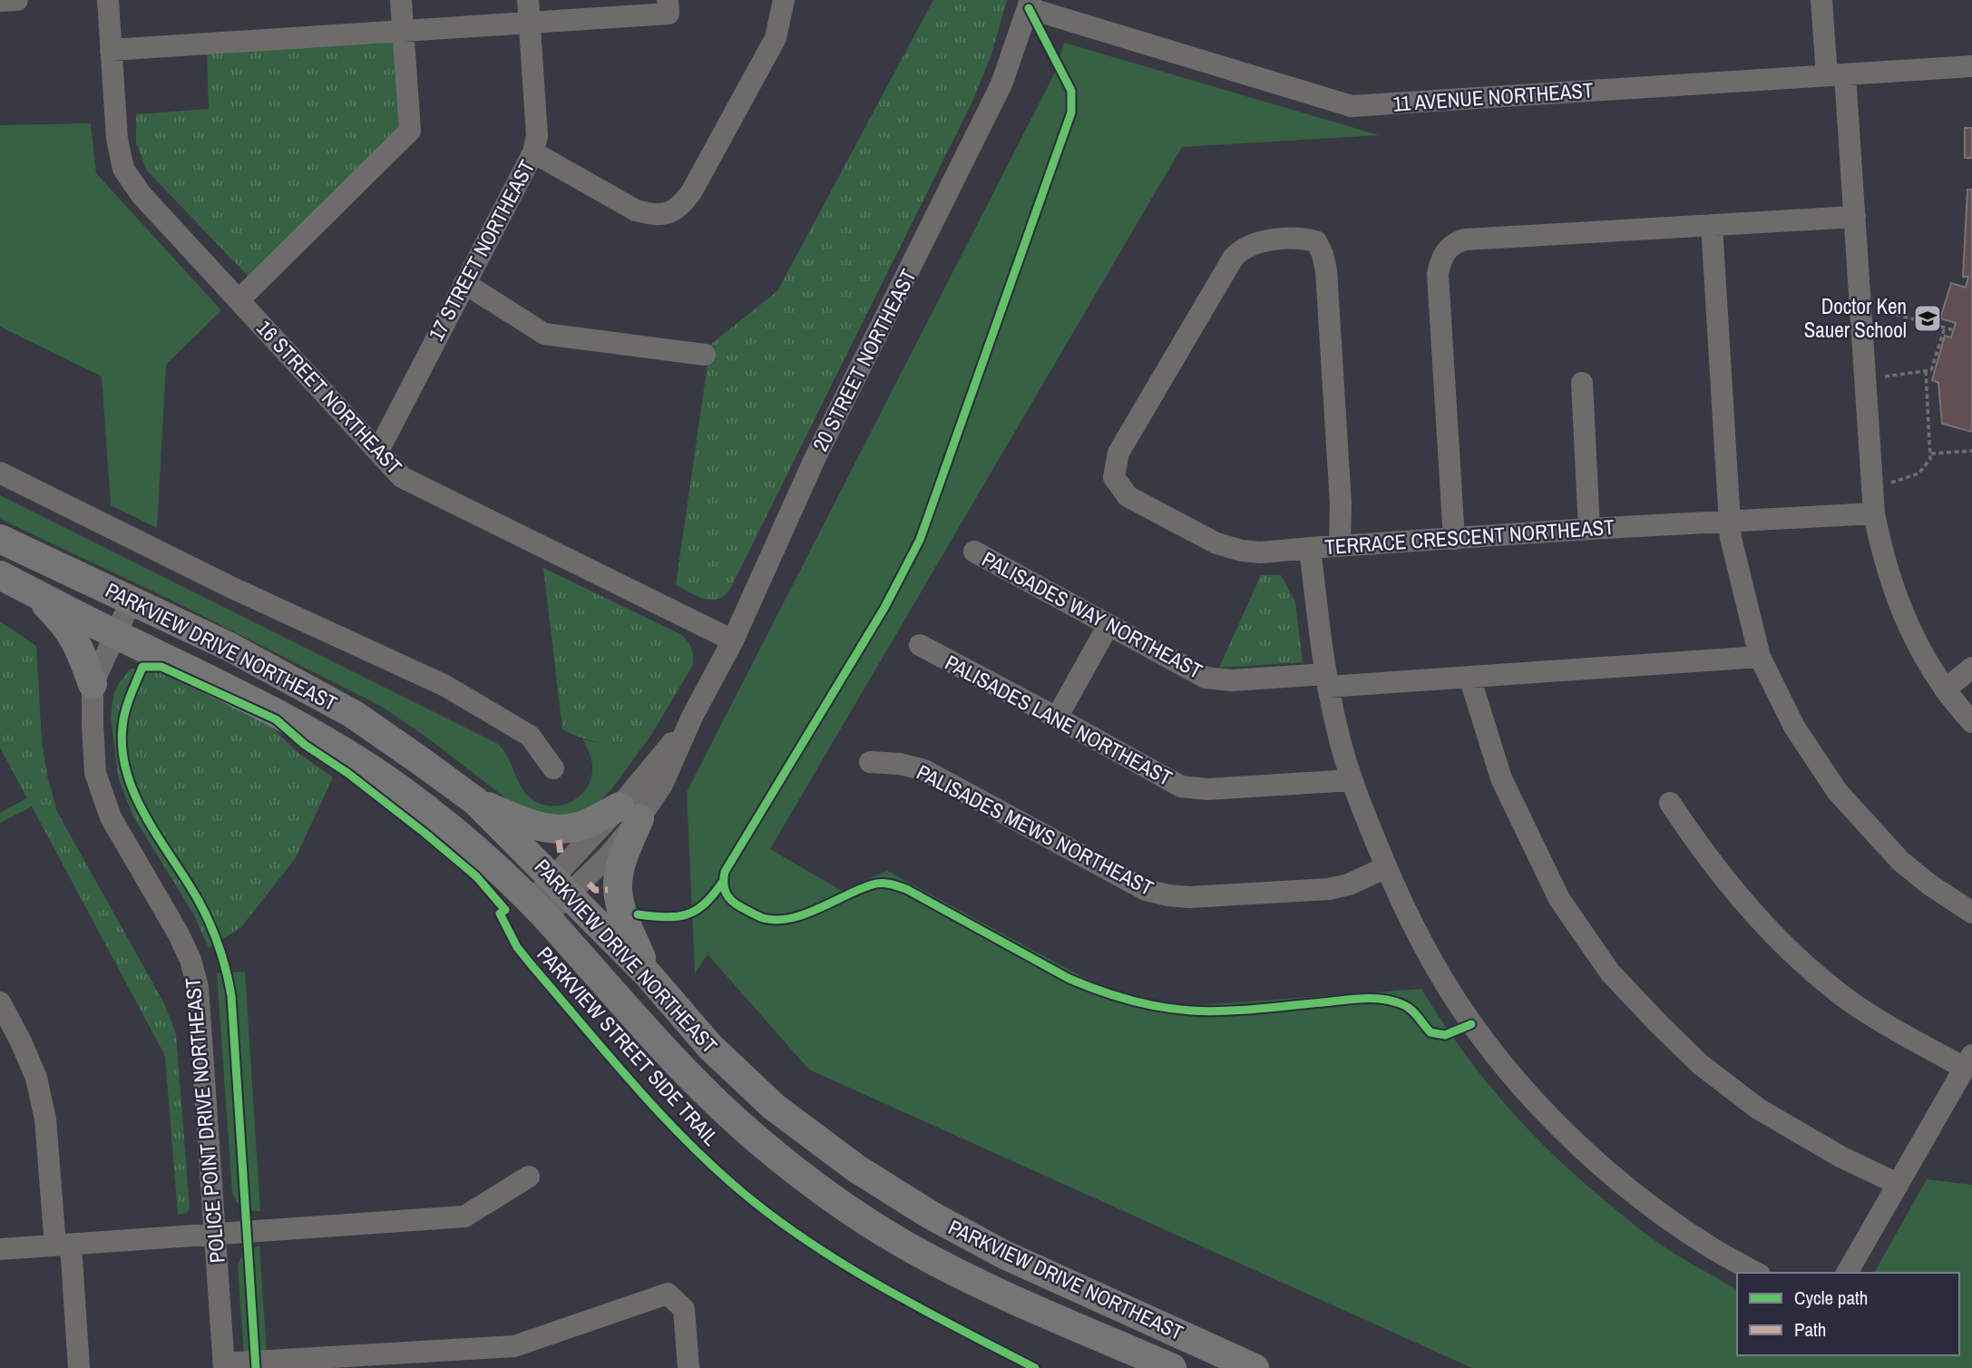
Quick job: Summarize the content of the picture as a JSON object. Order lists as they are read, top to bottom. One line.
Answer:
{"streets":{"main road":["PARKVIEW DRIVE NORTHEAST"],"street":["11 AVENUE NORTHEAST","17 STREET NORTHEAST","20 STREET NORTHEAST","16 STREET NORTHEAST","TERRACE CRESCENT NORTHEAST","PALISADES WAY NORTHEAST","PALISADES LANE NORTHEAST","PALISADES MEWS NORTHEAST","POLICE POINT DRIVE NORTHEAST"],"cycle path":["PARKVIEW STREET SIDE TRAIL"]},"crossings":[["11 AVENUE NORTHEAST","20 STREET NORTHEAST"],["17 STREET NORTHEAST","16 STREET NORTHEAST"],["20 STREET NORTHEAST","16 STREET NORTHEAST"],["20 STREET NORTHEAST","PARKVIEW DRIVE NORTHEAST"],["TERRACE CRESCENT NORTHEAST","PALISADES WAY NORTHEAST"],["TERRACE CRESCENT NORTHEAST","PALISADES LANE NORTHEAST"],["TERRACE CRESCENT NORTHEAST","PALISADES MEWS NORTHEAST"],["PARKVIEW DRIVE NORTHEAST","POLICE POINT DRIVE NORTHEAST"]],"places":{"school or university":["Doctor Ken Sauer School"]},"legend":["Cycle path","Path"]}
